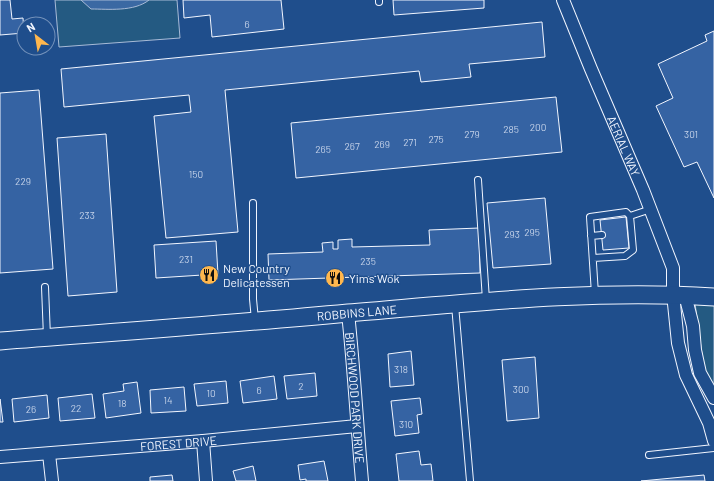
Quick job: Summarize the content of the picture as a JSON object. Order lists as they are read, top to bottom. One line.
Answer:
{"streets":{"street":["AERIAL WAY","ROBBINS LANE","BIRCHWOOD PARK DRIVE","FOREST DRIVE"]},"crossings":[["AERIAL WAY","ROBBINS LANE"],["ROBBINS LANE","BIRCHWOOD PARK DRIVE"],["BIRCHWOOD PARK DRIVE","FOREST DRIVE"]],"places":{"restaurant":["New Country Delicatessen","Yims Wok"]},"house_numbers":["6","200","285","279","301","275","271","269","267","265","150","229","233","295","293","231","235","318","2","300","6","10","14","18","22","26","310"],"north":"top left"}
